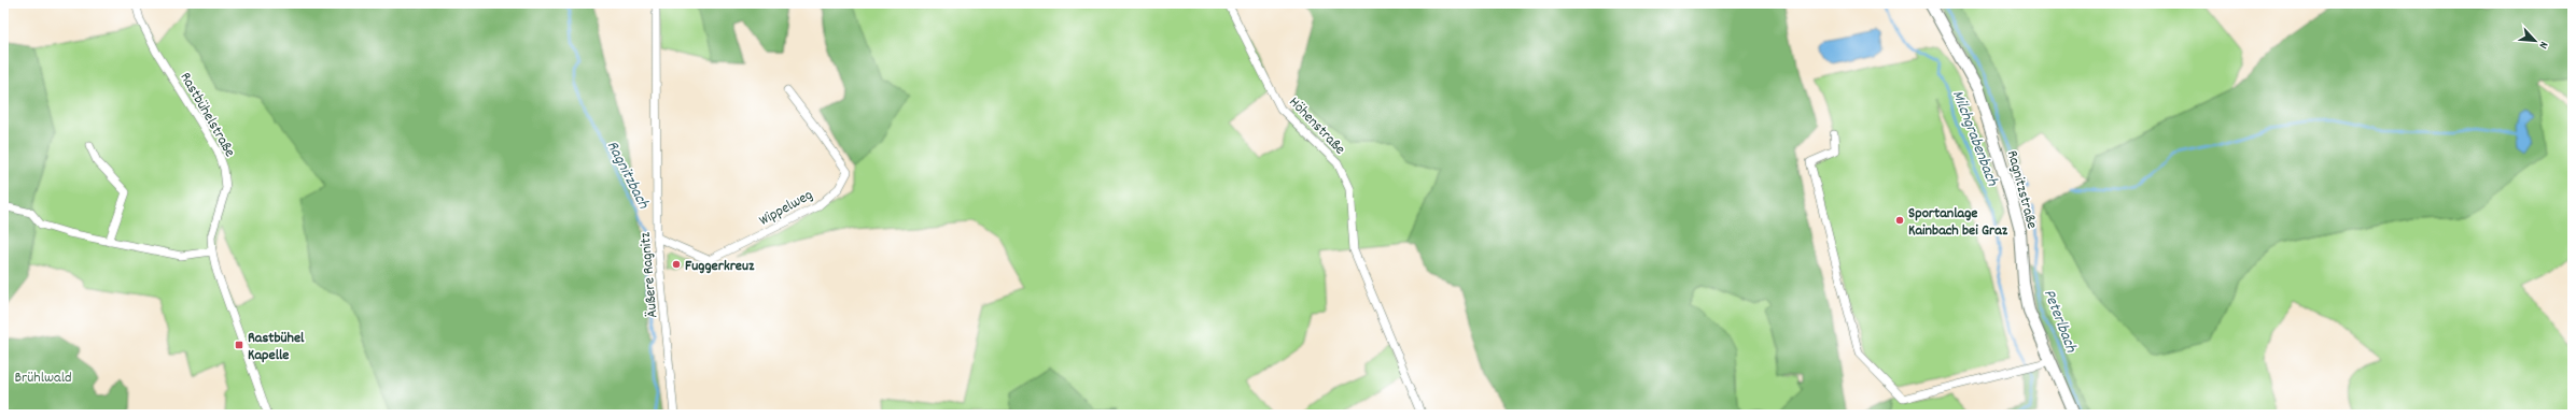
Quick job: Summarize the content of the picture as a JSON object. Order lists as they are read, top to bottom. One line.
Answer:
{"streets":{"main road":["Ragnitzstraße"],"street":["Rastbühelstraße","Höhenstraße","Wippelweg","Äußere Ragnitz"]},"crossings":[["Wippelweg","Äußere Ragnitz"]],"water":["Milchgrabenbach","Ragnitzbach","Peterlbach"],"parks":["Brühlwald"],"places":{"other":["Sportanlage Kainbach bei Graz","Fuggerkreuz"],"transit":["Rastbühel Kapelle"]},"north":"bottom right"}
